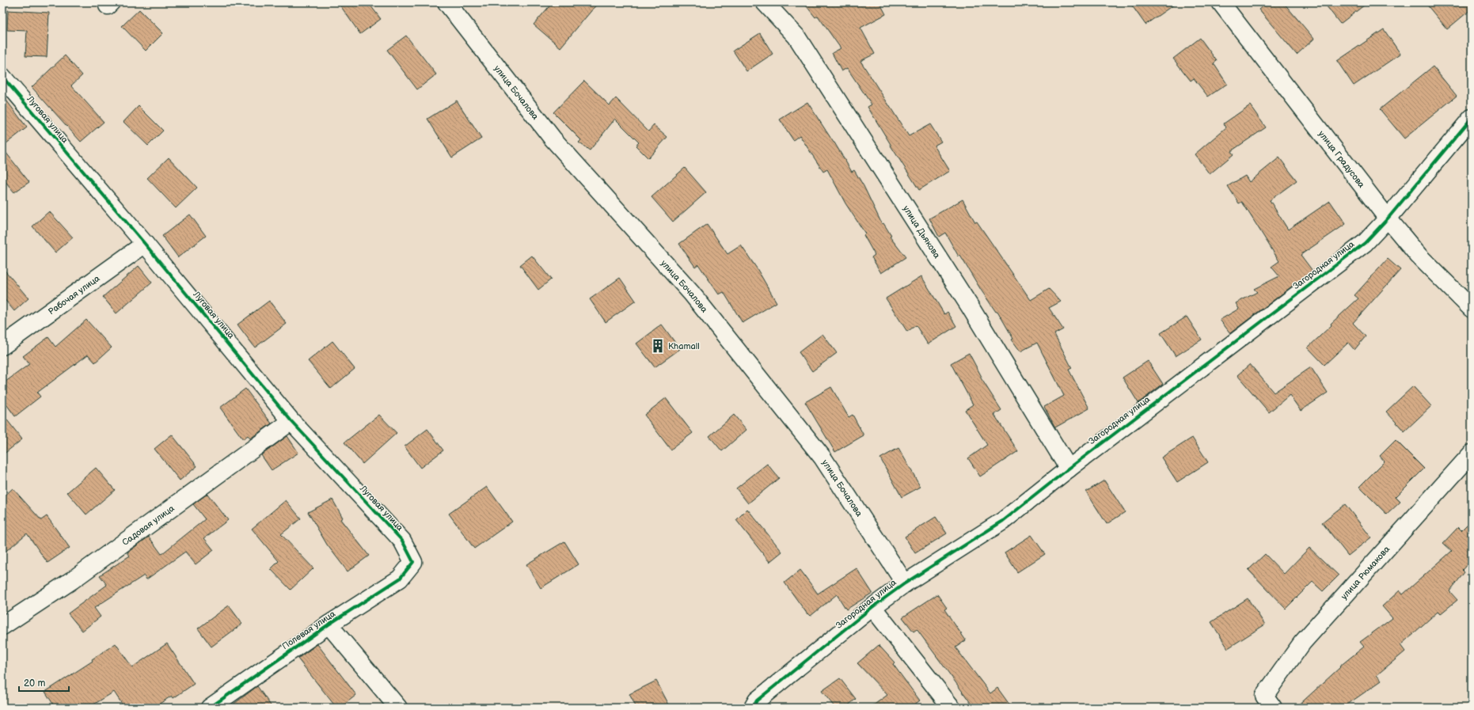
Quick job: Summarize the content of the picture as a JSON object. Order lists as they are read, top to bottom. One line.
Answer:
{"streets":{"street":["улица Бочалова","Луговая улица","улица Градусова","улица Дьякова","Загородная улица","Рабочая улица","Садовая улица","улица Рюмакова","Полевая улица"]},"crossings":[["улица Бочалова","Загородная улица"],["Луговая улица","Рабочая улица"],["Луговая улица","Садовая улица"],["Луговая улица","Полевая улица"],["улица Градусова","Загородная улица"],["улица Дьякова","Загородная улица"]],"places":{"building":["Khamall"]},"scale_bar":"20 m"}
